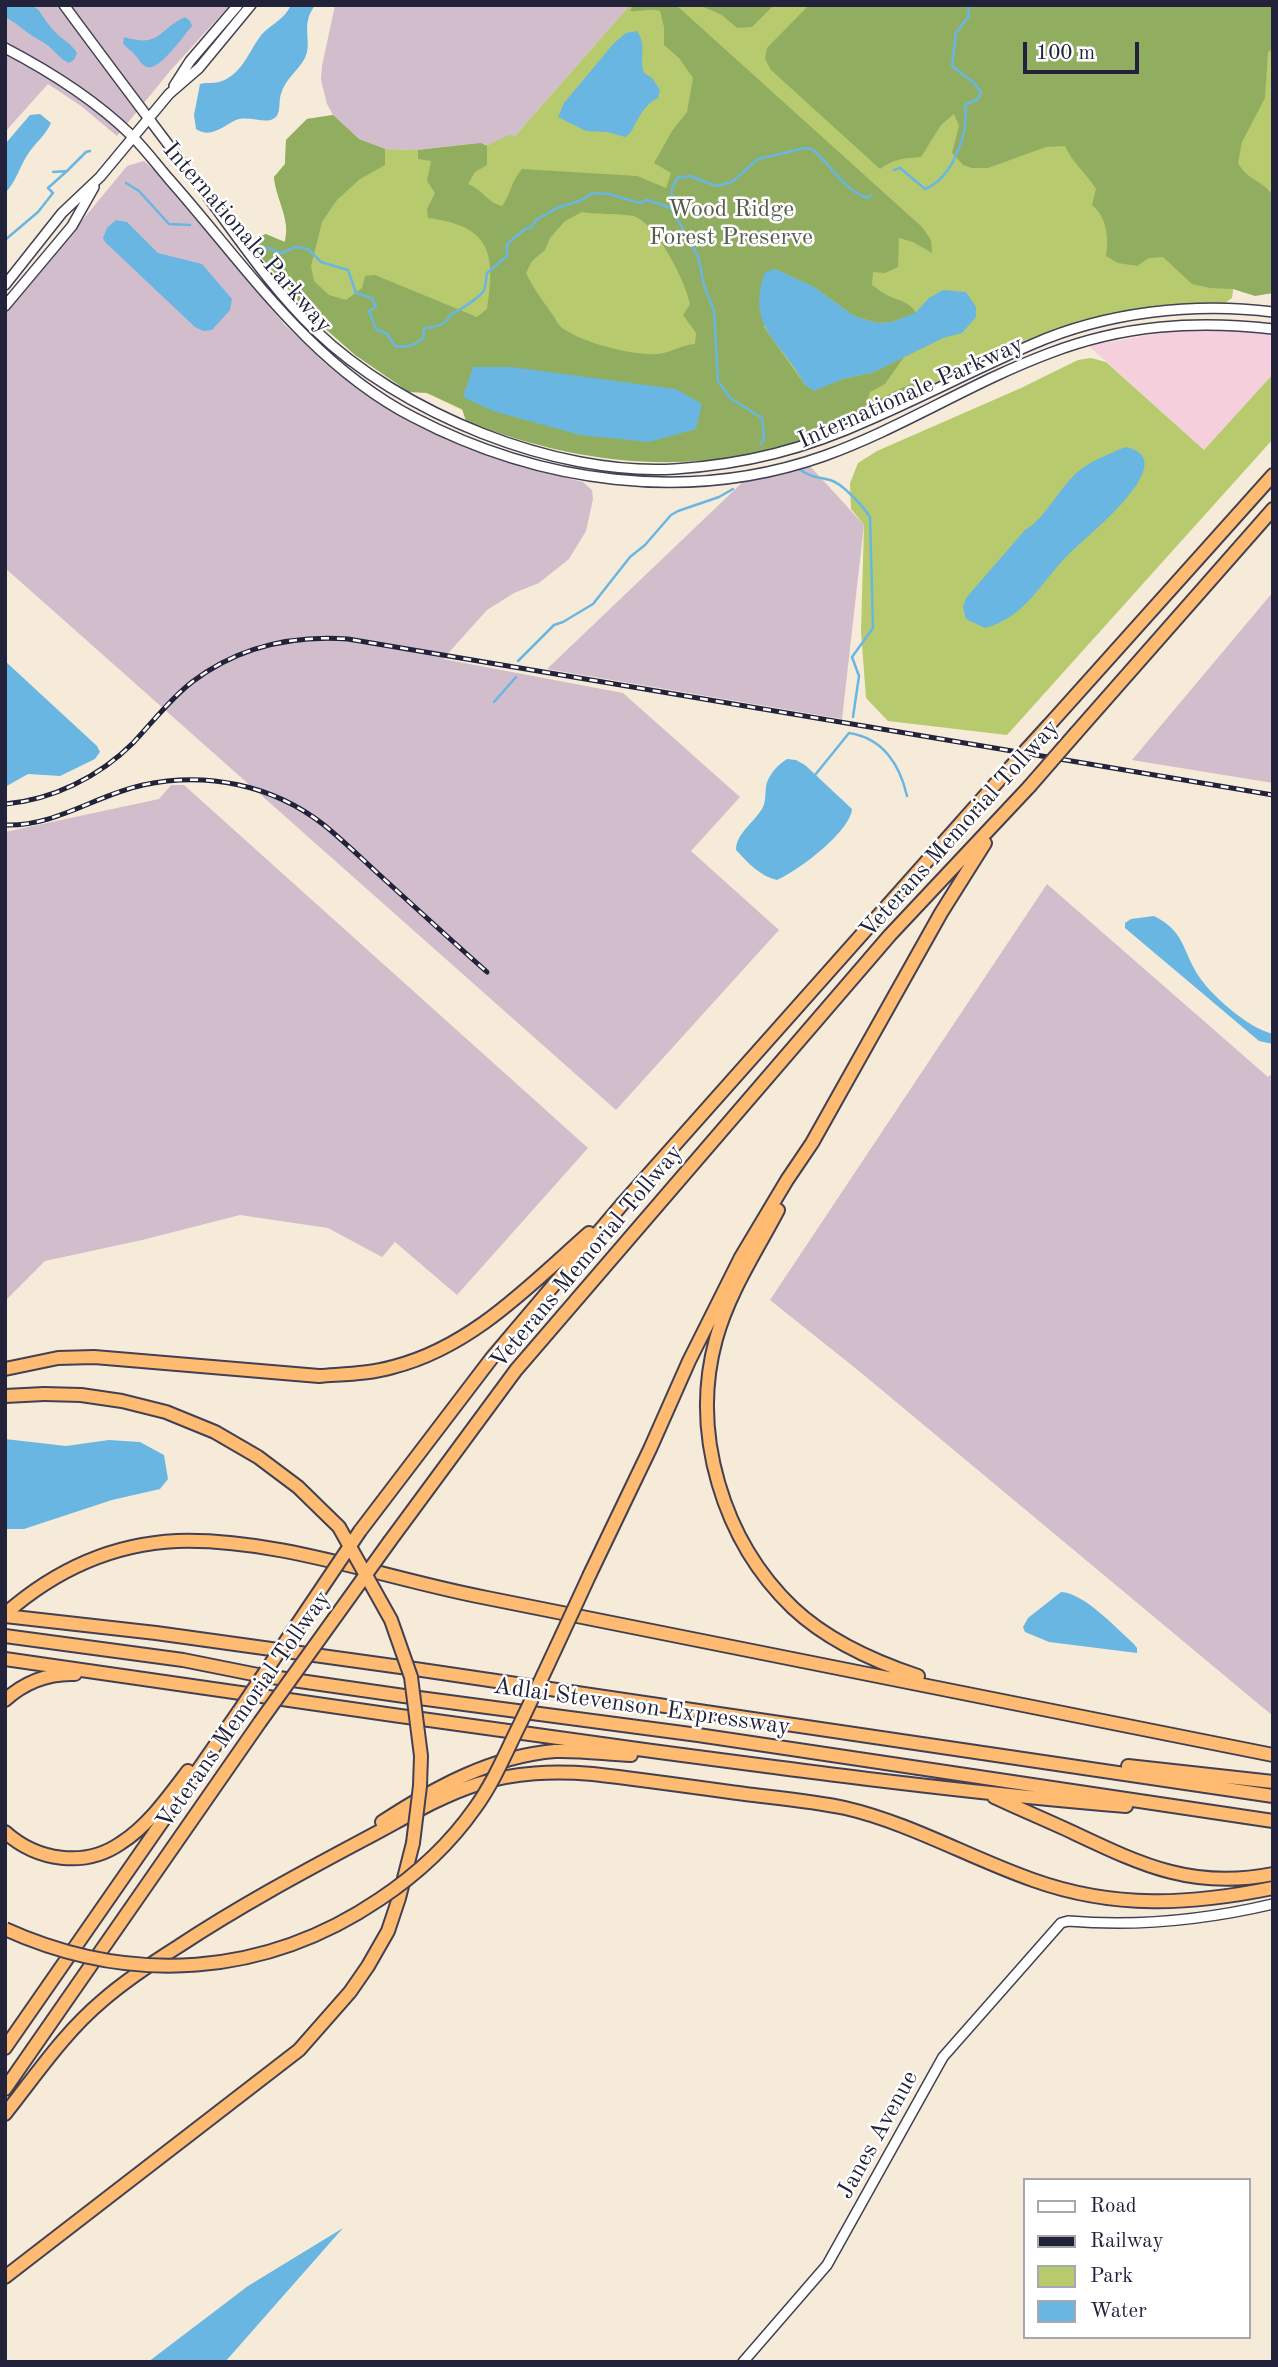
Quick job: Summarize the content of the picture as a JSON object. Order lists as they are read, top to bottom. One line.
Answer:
{"streets":{"highway":["Veterans Memorial Tollway","Adlai Stevenson Expressway"],"street":["Internationale Parkway","Janes Avenue"]},"parks":["Wood Ridge Forest Preserve"],"legend":["Road","Railway","Park","Water"],"scale_bar":"100 m"}
